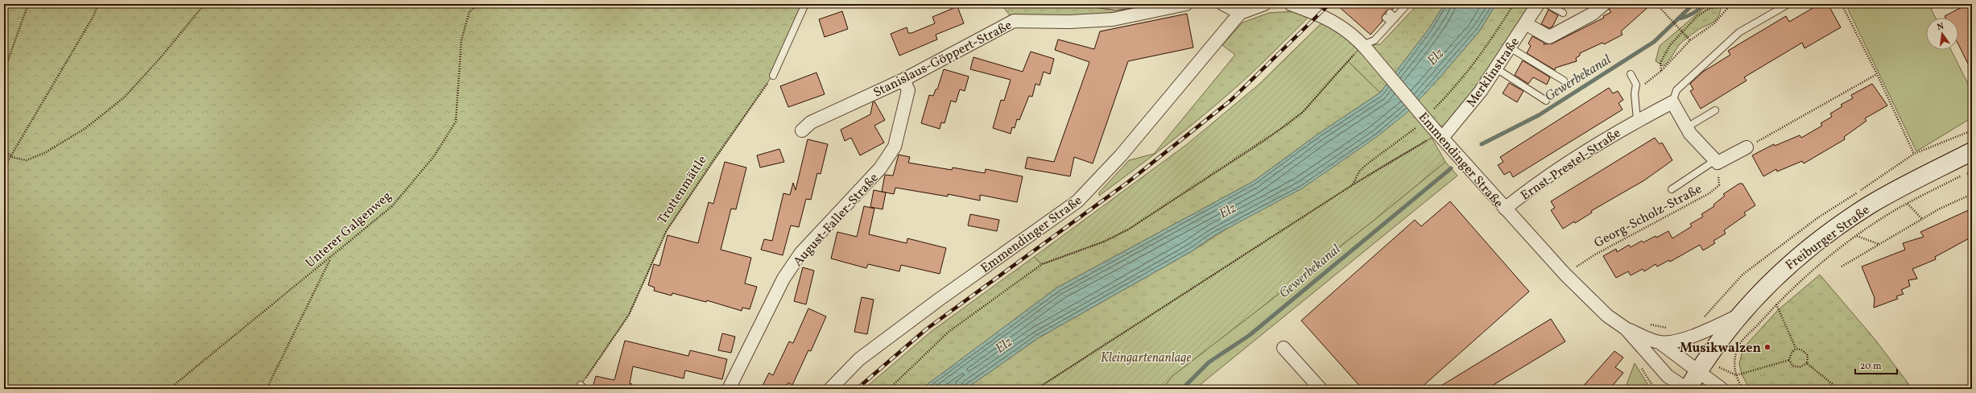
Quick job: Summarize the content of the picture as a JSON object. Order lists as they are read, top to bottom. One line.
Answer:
{"streets":{"street":["Stanislaus-Göppert-Straße","Merklinstraße","Emmendinger Straße","Ernst-Prestel-Straße","August-Faller-Straße","Freiburger Straße"],"path":["Trottenmättle","Georg-Scholz-Straße","Unterer Galgenweg"]},"crossings":[["Stanislaus-Göppert-Straße","August-Faller-Straße"],["Merklinstraße","Emmendinger Straße"],["Emmendinger Straße","Ernst-Prestel-Straße"],["Emmendinger Straße","Georg-Scholz-Straße"],["Emmendinger Straße","Freiburger Straße"]],"water":["Elz","Gewerbekanal"],"parks":["Kleingartenanlage"],"places":["Musikwalzen"],"scale_bar":"20 m","north":"top"}
